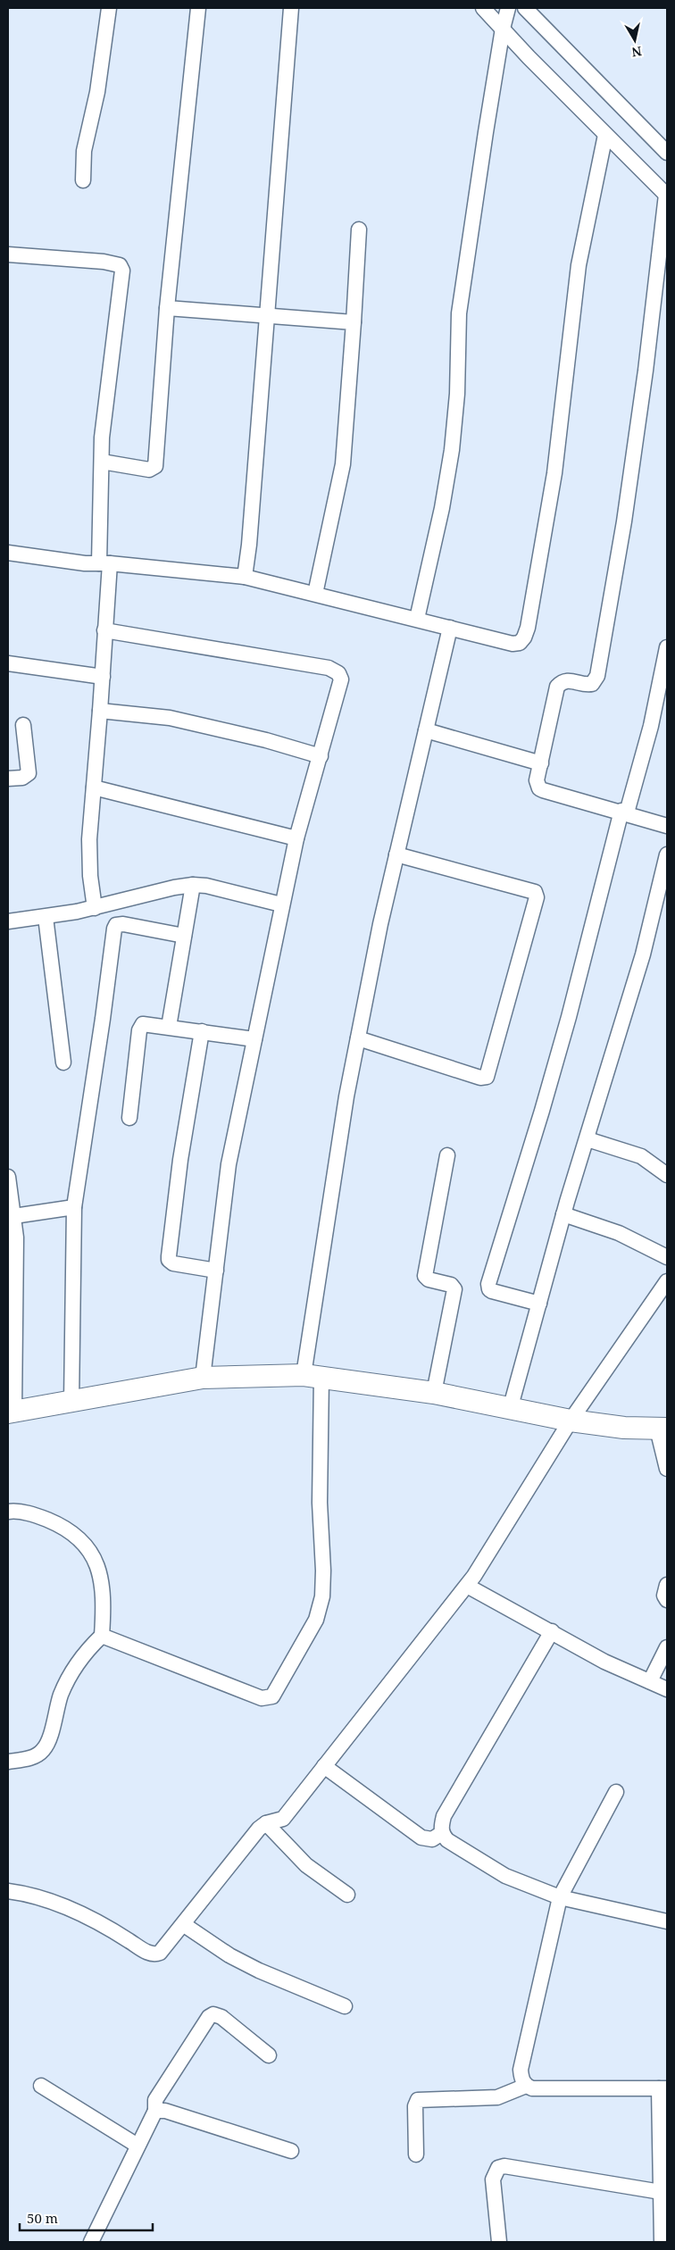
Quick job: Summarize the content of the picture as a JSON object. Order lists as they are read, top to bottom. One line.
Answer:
{"scale_bar":"50 m","north":"bottom"}
